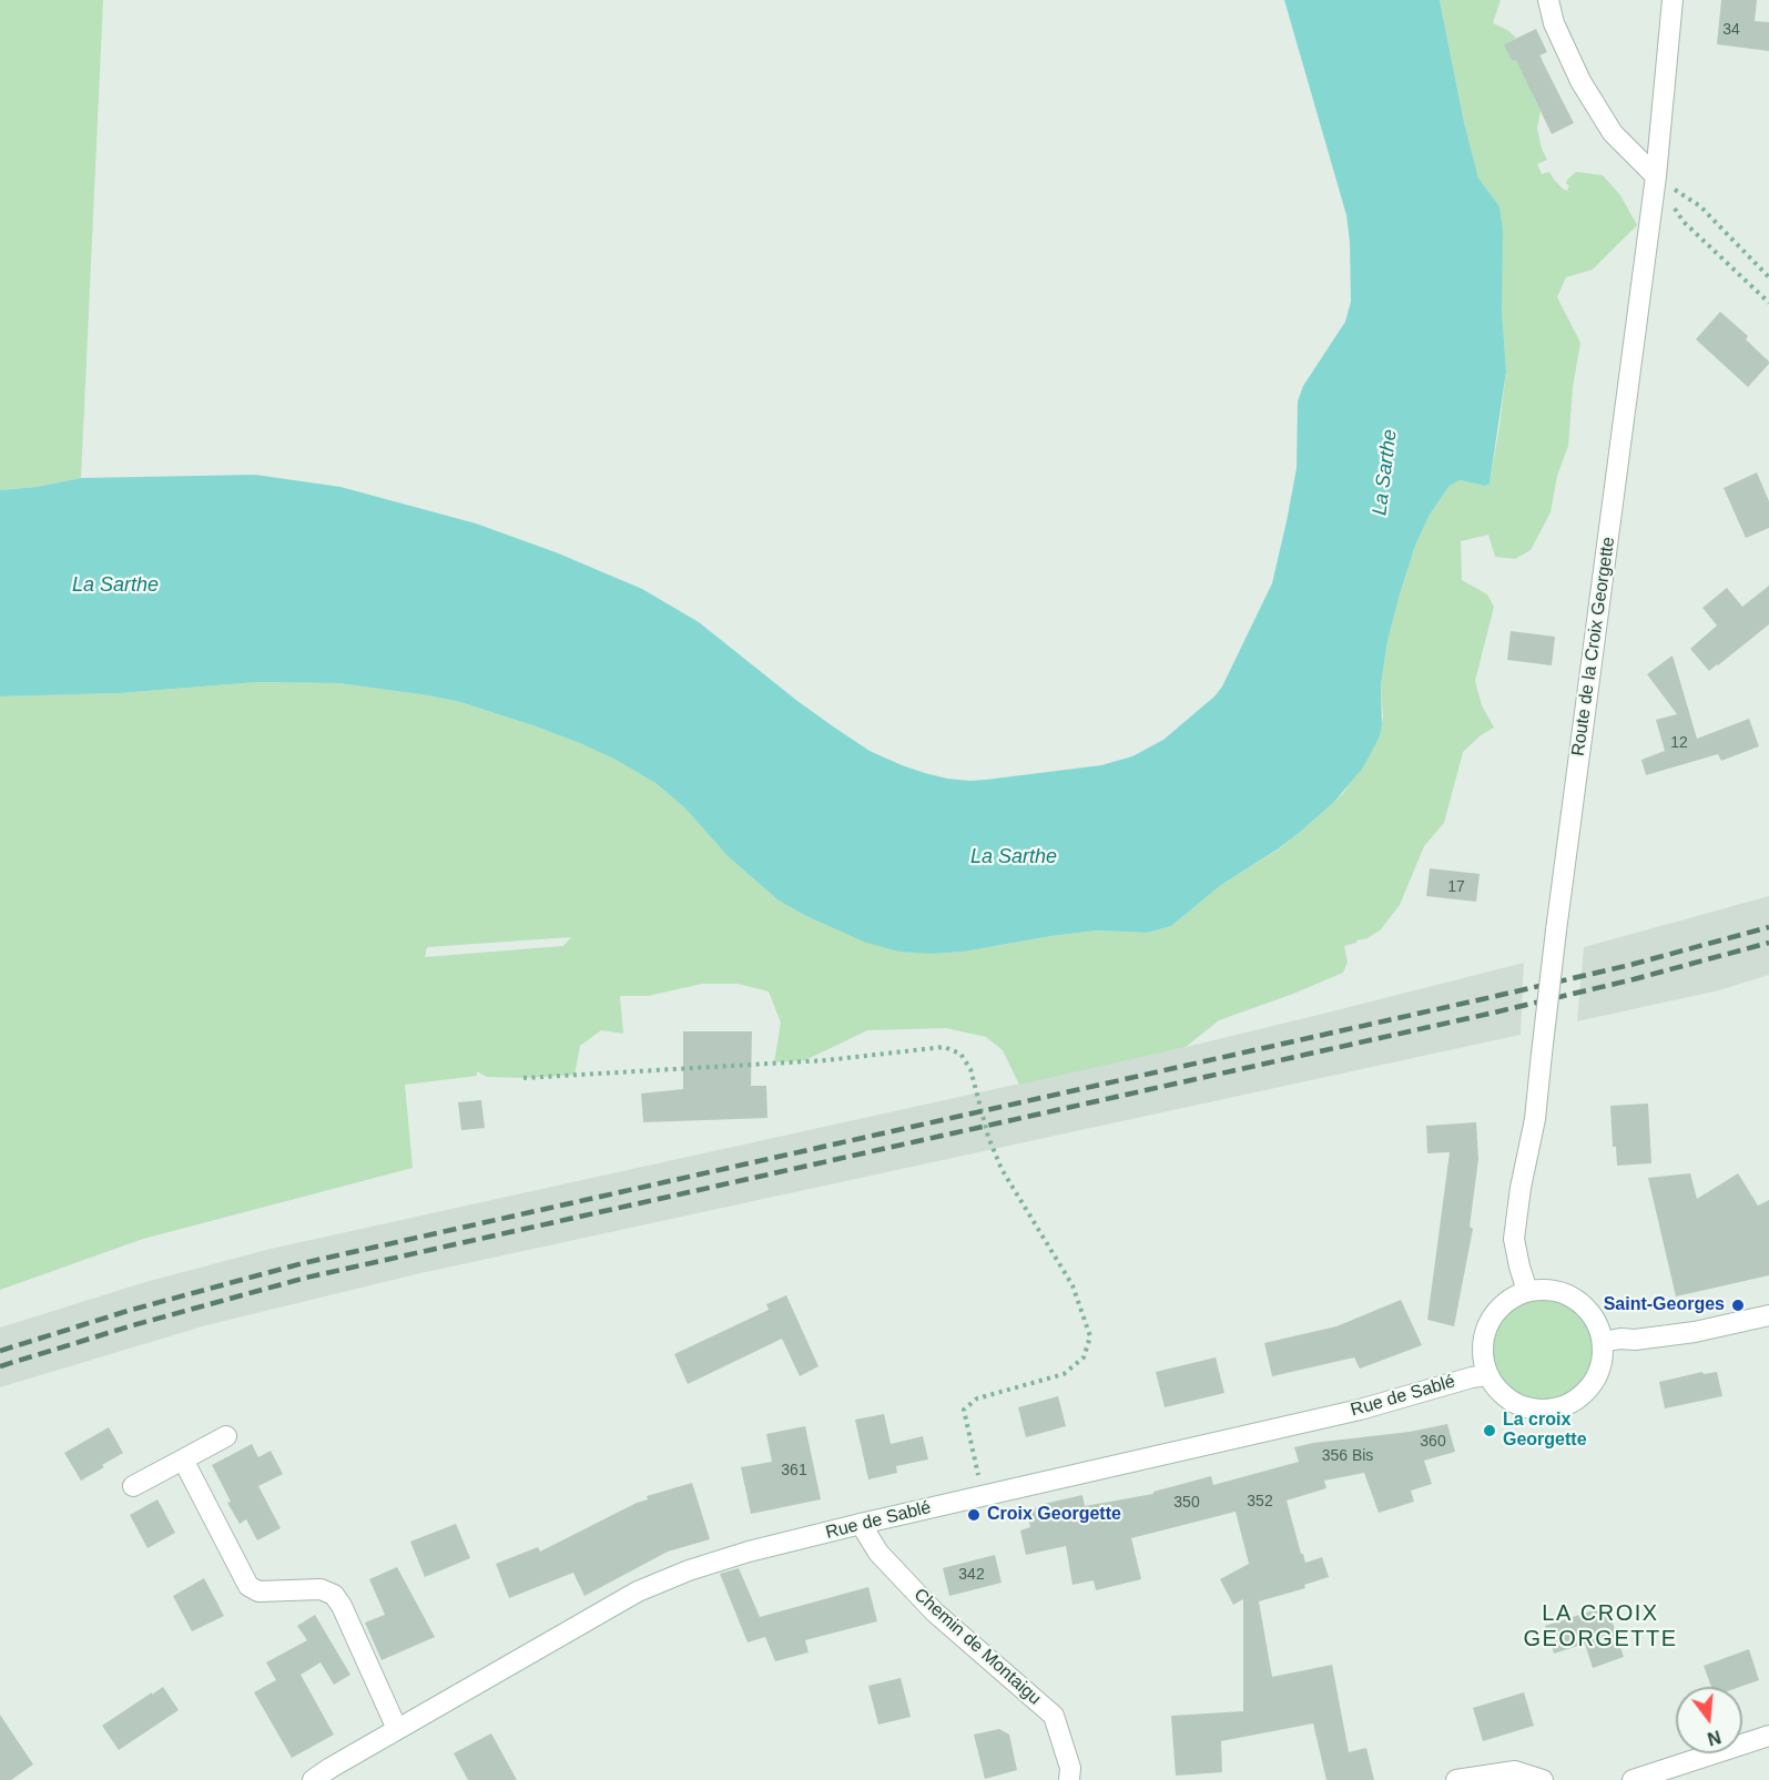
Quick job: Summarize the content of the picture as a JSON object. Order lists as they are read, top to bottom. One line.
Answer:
{"streets":{"street":["Route de la Croix Georgette","Rue de Sablé","Chemin de Montaigu"]},"crossings":[["Route de la Croix Georgette","Rue de Sablé"],["Rue de Sablé","Chemin de Montaigu"]],"districts":["LA CROIX GEORGETTE"],"water":["La Sarthe"],"places":["Saint-Georges","La croix Georgette","Croix Georgette"],"house_numbers":["34","12","17","360","356 Bis","361","352","350","342"],"north":"bottom"}
